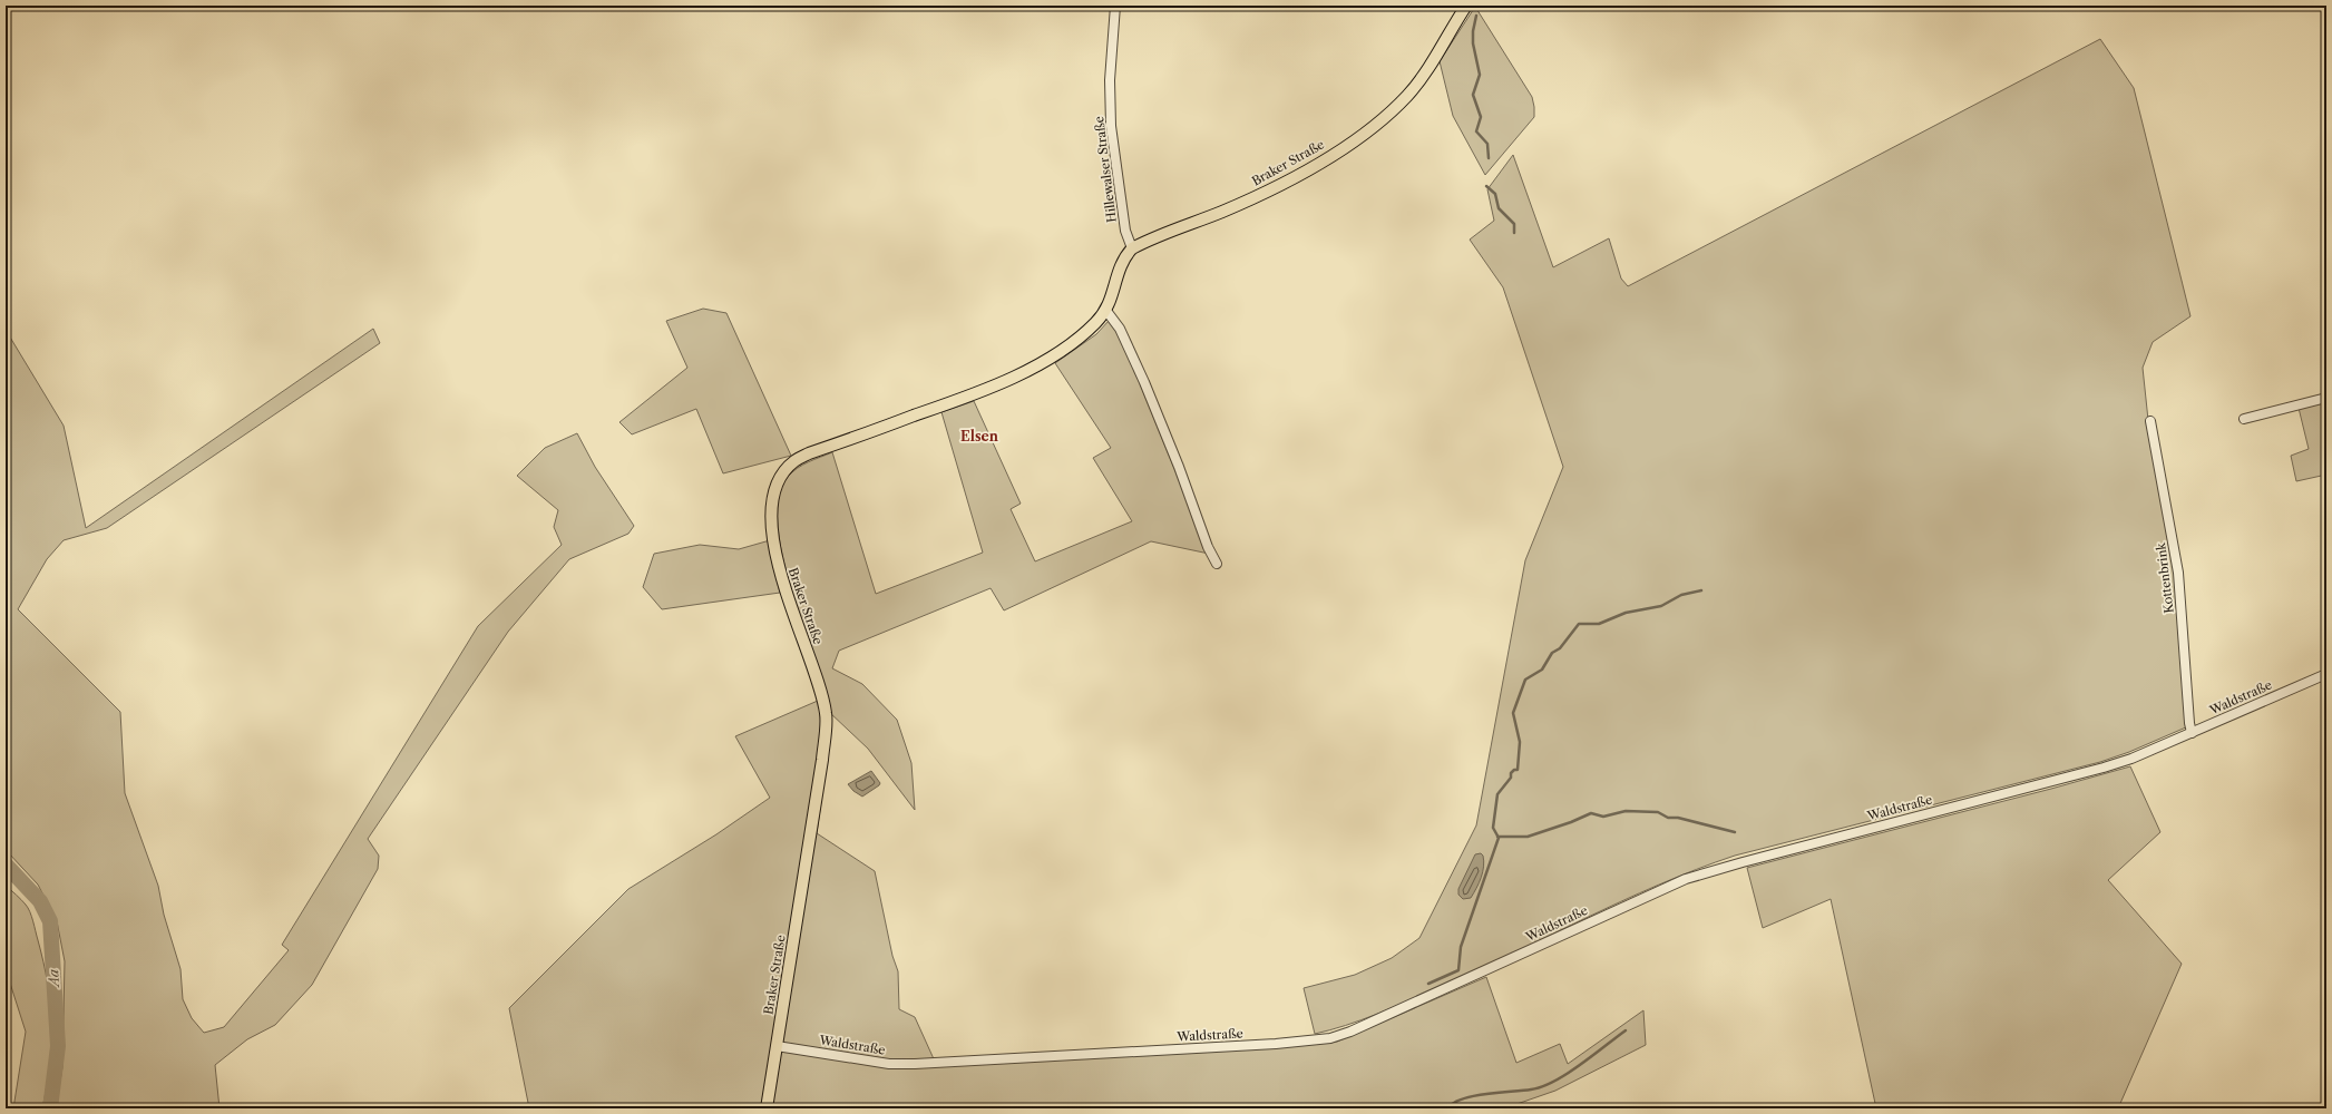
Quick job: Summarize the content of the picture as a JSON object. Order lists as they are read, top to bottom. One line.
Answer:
{"streets":{"main road":["Braker Straße"],"street":["Hillewalser Straße","Kottenbrink","Waldstraße"]},"crossings":[["Braker Straße","Hillewalser Straße"],["Braker Straße","Waldstraße"],["Kottenbrink","Waldstraße"]],"districts":["Elsen"],"water":["Aa"]}
